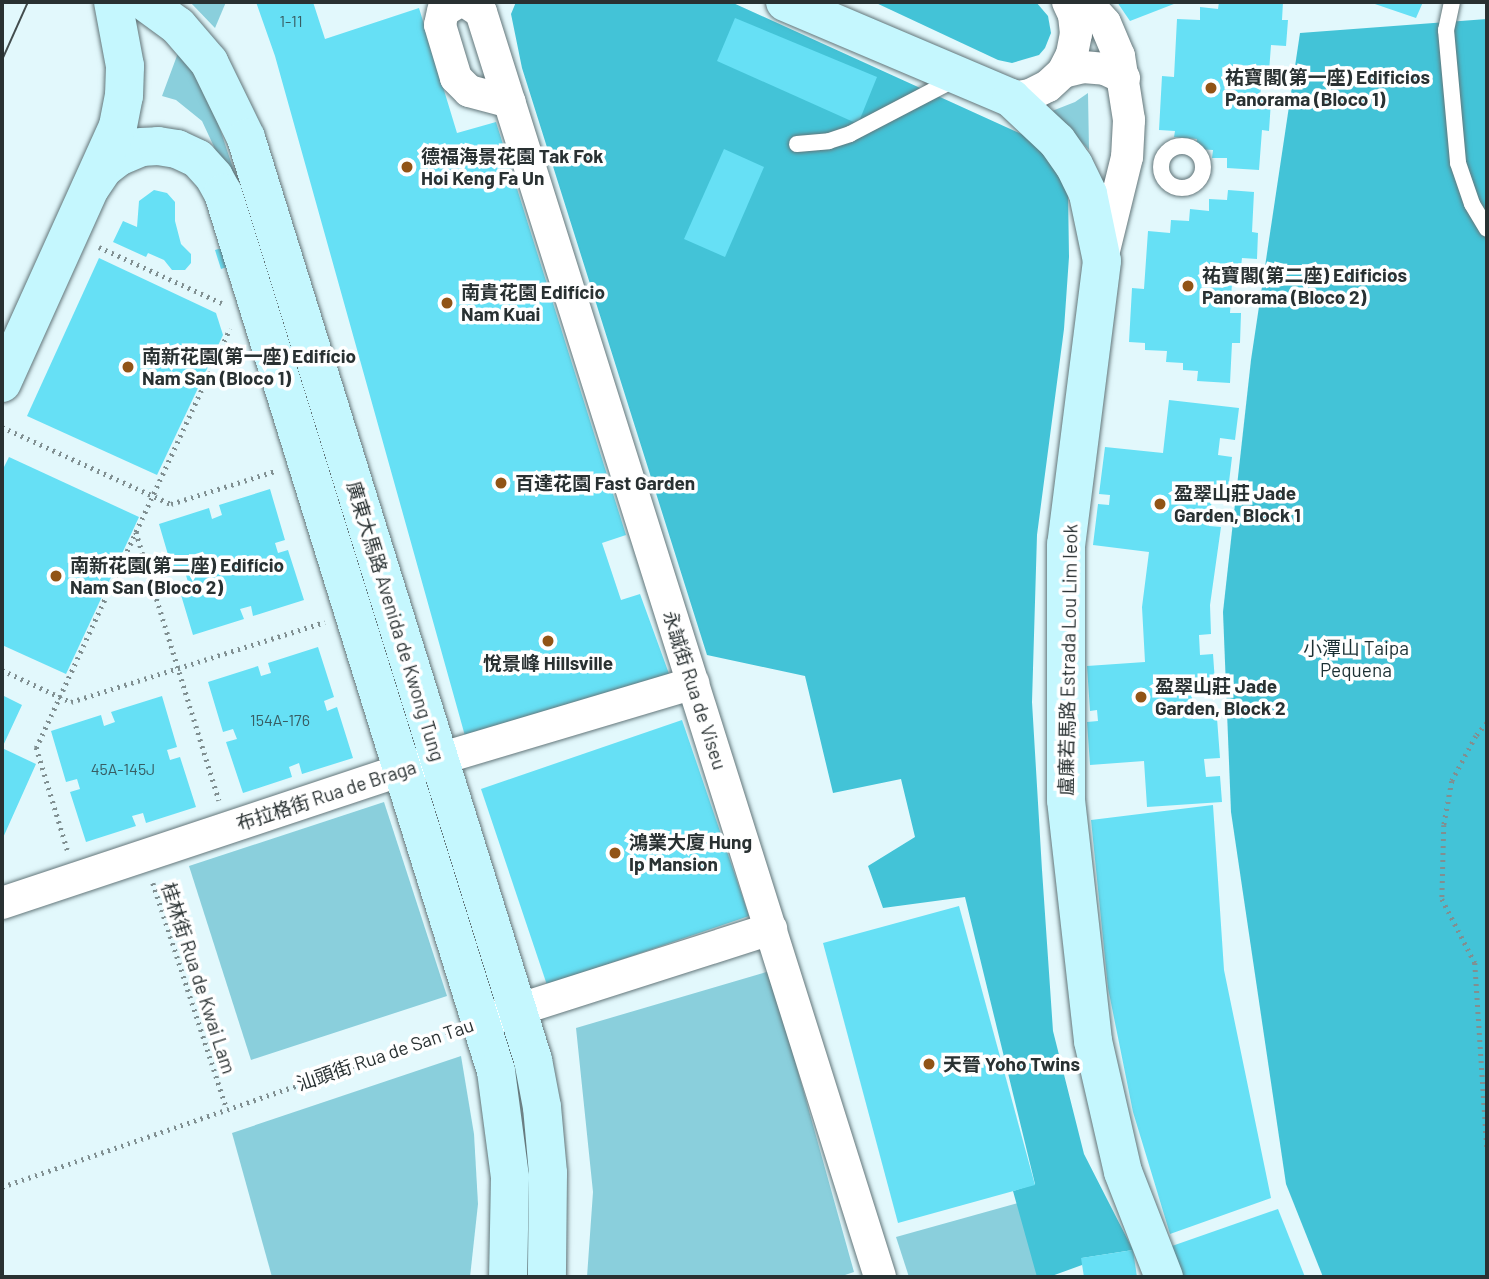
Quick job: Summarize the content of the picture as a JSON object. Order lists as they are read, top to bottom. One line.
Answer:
{"streets":{"main road":["廣東大馬路 Avenida de Kwong Tung","盧廉若馬路 Estrada Lou Lim Ieok"],"street":["永誠街 Rua de Viseu","布拉格街 Rua de Braga","汕頭街 Rua de San Tau"],"path":["桂林街 Rua de Kwai Lam"]},"crossings":[["廣東大馬路 Avenida de Kwong Tung","布拉格街 Rua de Braga"],["廣東大馬路 Avenida de Kwong Tung","汕頭街 Rua de San Tau"],["永誠街 Rua de Viseu","布拉格街 Rua de Braga"],["永誠街 Rua de Viseu","汕頭街 Rua de San Tau"],["布拉格街 Rua de Braga","桂林街 Rua de Kwai Lam"],["桂林街 Rua de Kwai Lam","汕頭街 Rua de San Tau"]],"parks":["小潭山 Taipa Pequena"],"places":["祐寶閣(第一座) Edificios Panorama (Bloco 1)","德福海景花園 Tak Fok Hoi Keng Fa Un","祐寶閣(第二座) Edificios Panorama (Bloco 2)","南貴花園 Edifício Nam Kuai","南新花園(第一座) Edifício Nam San (Bloco 1)","百達花園 Fast Garden","盈翠山莊 Jade Garden, Block 1","南新花園(第二座) Edifício Nam San (Bloco 2)","悅景峰 Hillsville","盈翠山莊 Jade Garden, Block 2","鴻業大廈 Hung Ip Mansion","天晉 Yoho Twins"],"house_numbers":["1-11","154A-176","45A-145J"]}
